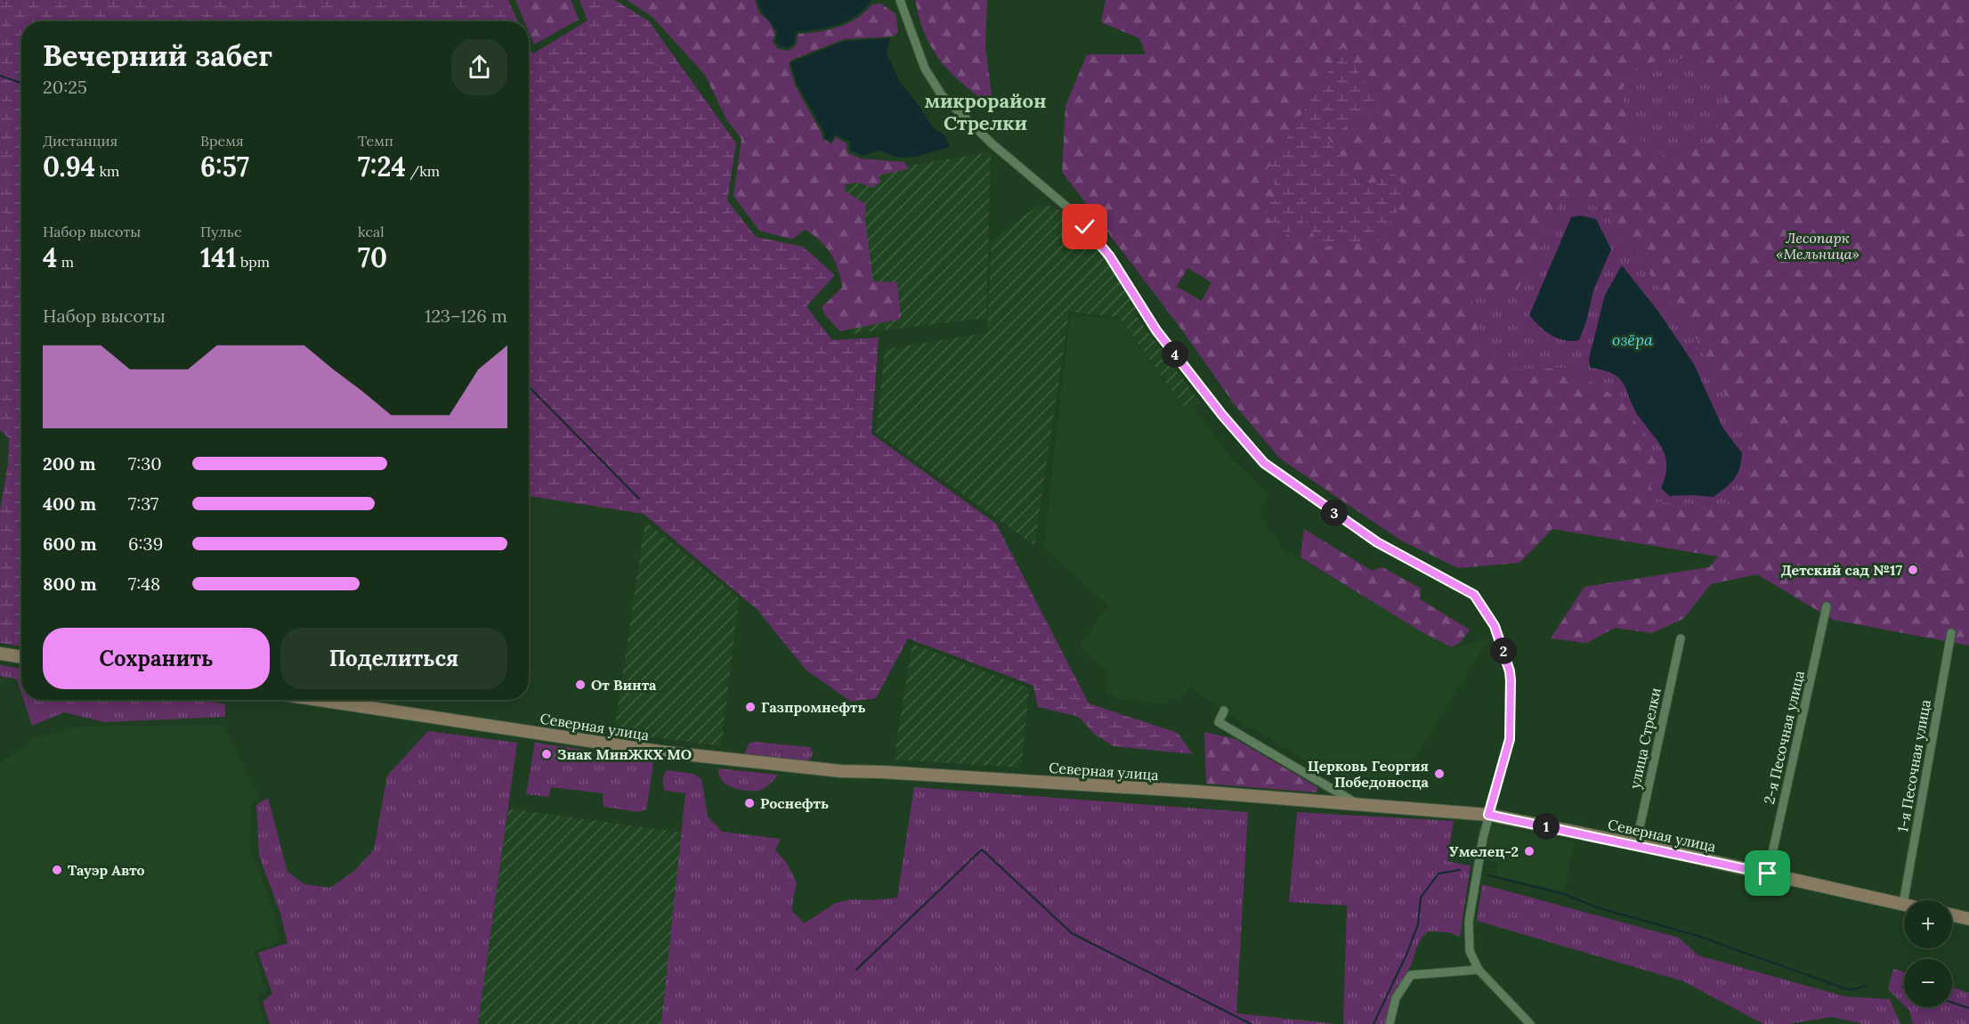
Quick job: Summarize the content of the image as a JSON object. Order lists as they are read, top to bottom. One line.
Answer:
{"streets":{"main road":["Северная улица"],"street":["2-я Песочная улица","улица Стрелки","1-я Песочная улица"]},"crossings":[["Северная улица","2-я Песочная улица"],["Северная улица","улица Стрелки"],["Северная улица","1-я Песочная улица"]],"districts":["микрорайон Стрелки"],"water":["озёра"],"parks":["Лесопарк «Мельница»"],"places":["Детский сад №17","От Винта","Газпромнефть","Знак МинЖКХ МО","Церковь Георгия Победоносца","Роснефть","Умелец-2","Тауэр Авто"],"page":{"heading":["Вечерний забег","20:25"],"stats":[["Дистанция","0.94 km"],["Время","6:57"],["Темп","7:24 /km"],["Набор высоты","4 m"],["Пульс","141 bpm"],["kcal","70"]],"chart":["Набор высоты","123–126 m"],"pins":["4","3","2","1"],"list":[{"name":"200 m","note":"7:30"},{"name":"400 m","note":"7:37"},{"name":"600 m","note":"6:39"},{"name":"800 m","note":"7:48"}],"buttons":["Сохранить","Поделиться"],"map_buttons":["+","−"]}}
